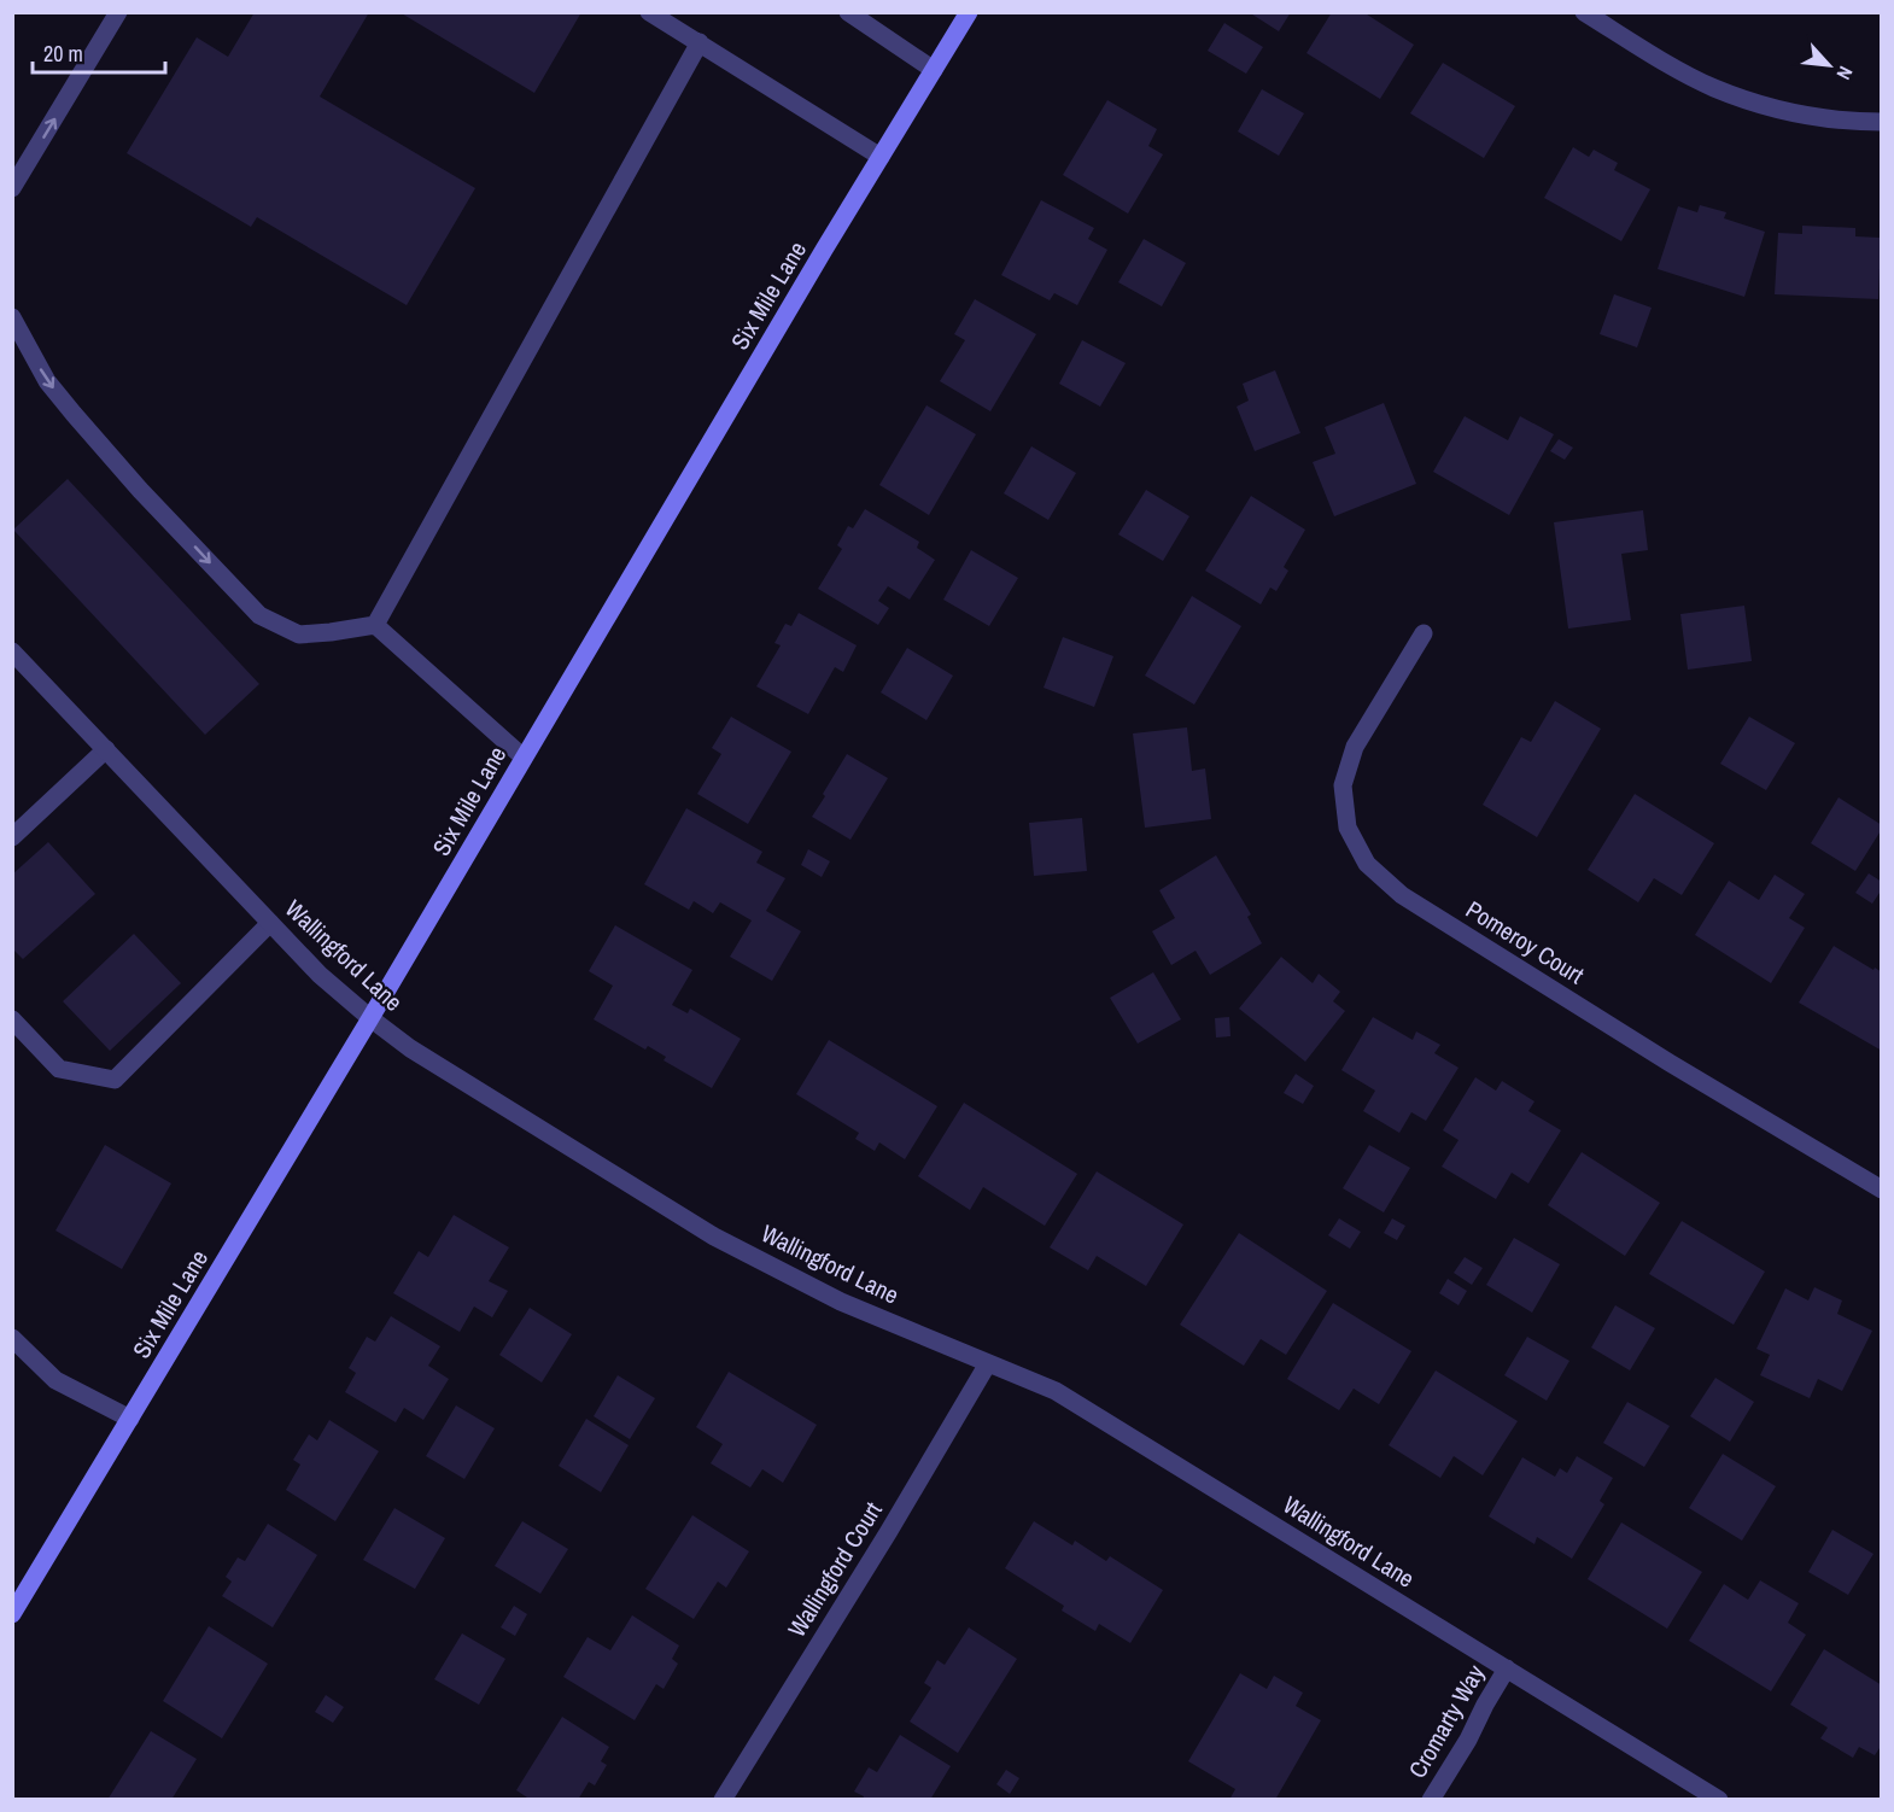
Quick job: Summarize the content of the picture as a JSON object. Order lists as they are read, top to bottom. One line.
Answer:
{"streets":{"street":["Six Mile Lane","Pomeroy Court","Wallingford Lane","Wallingford Court","Cromarty Way"]},"crossings":[["Six Mile Lane","Wallingford Lane"],["Wallingford Lane","Wallingford Court"],["Wallingford Lane","Cromarty Way"]],"scale_bar":"20 m","north":"bottom right"}
